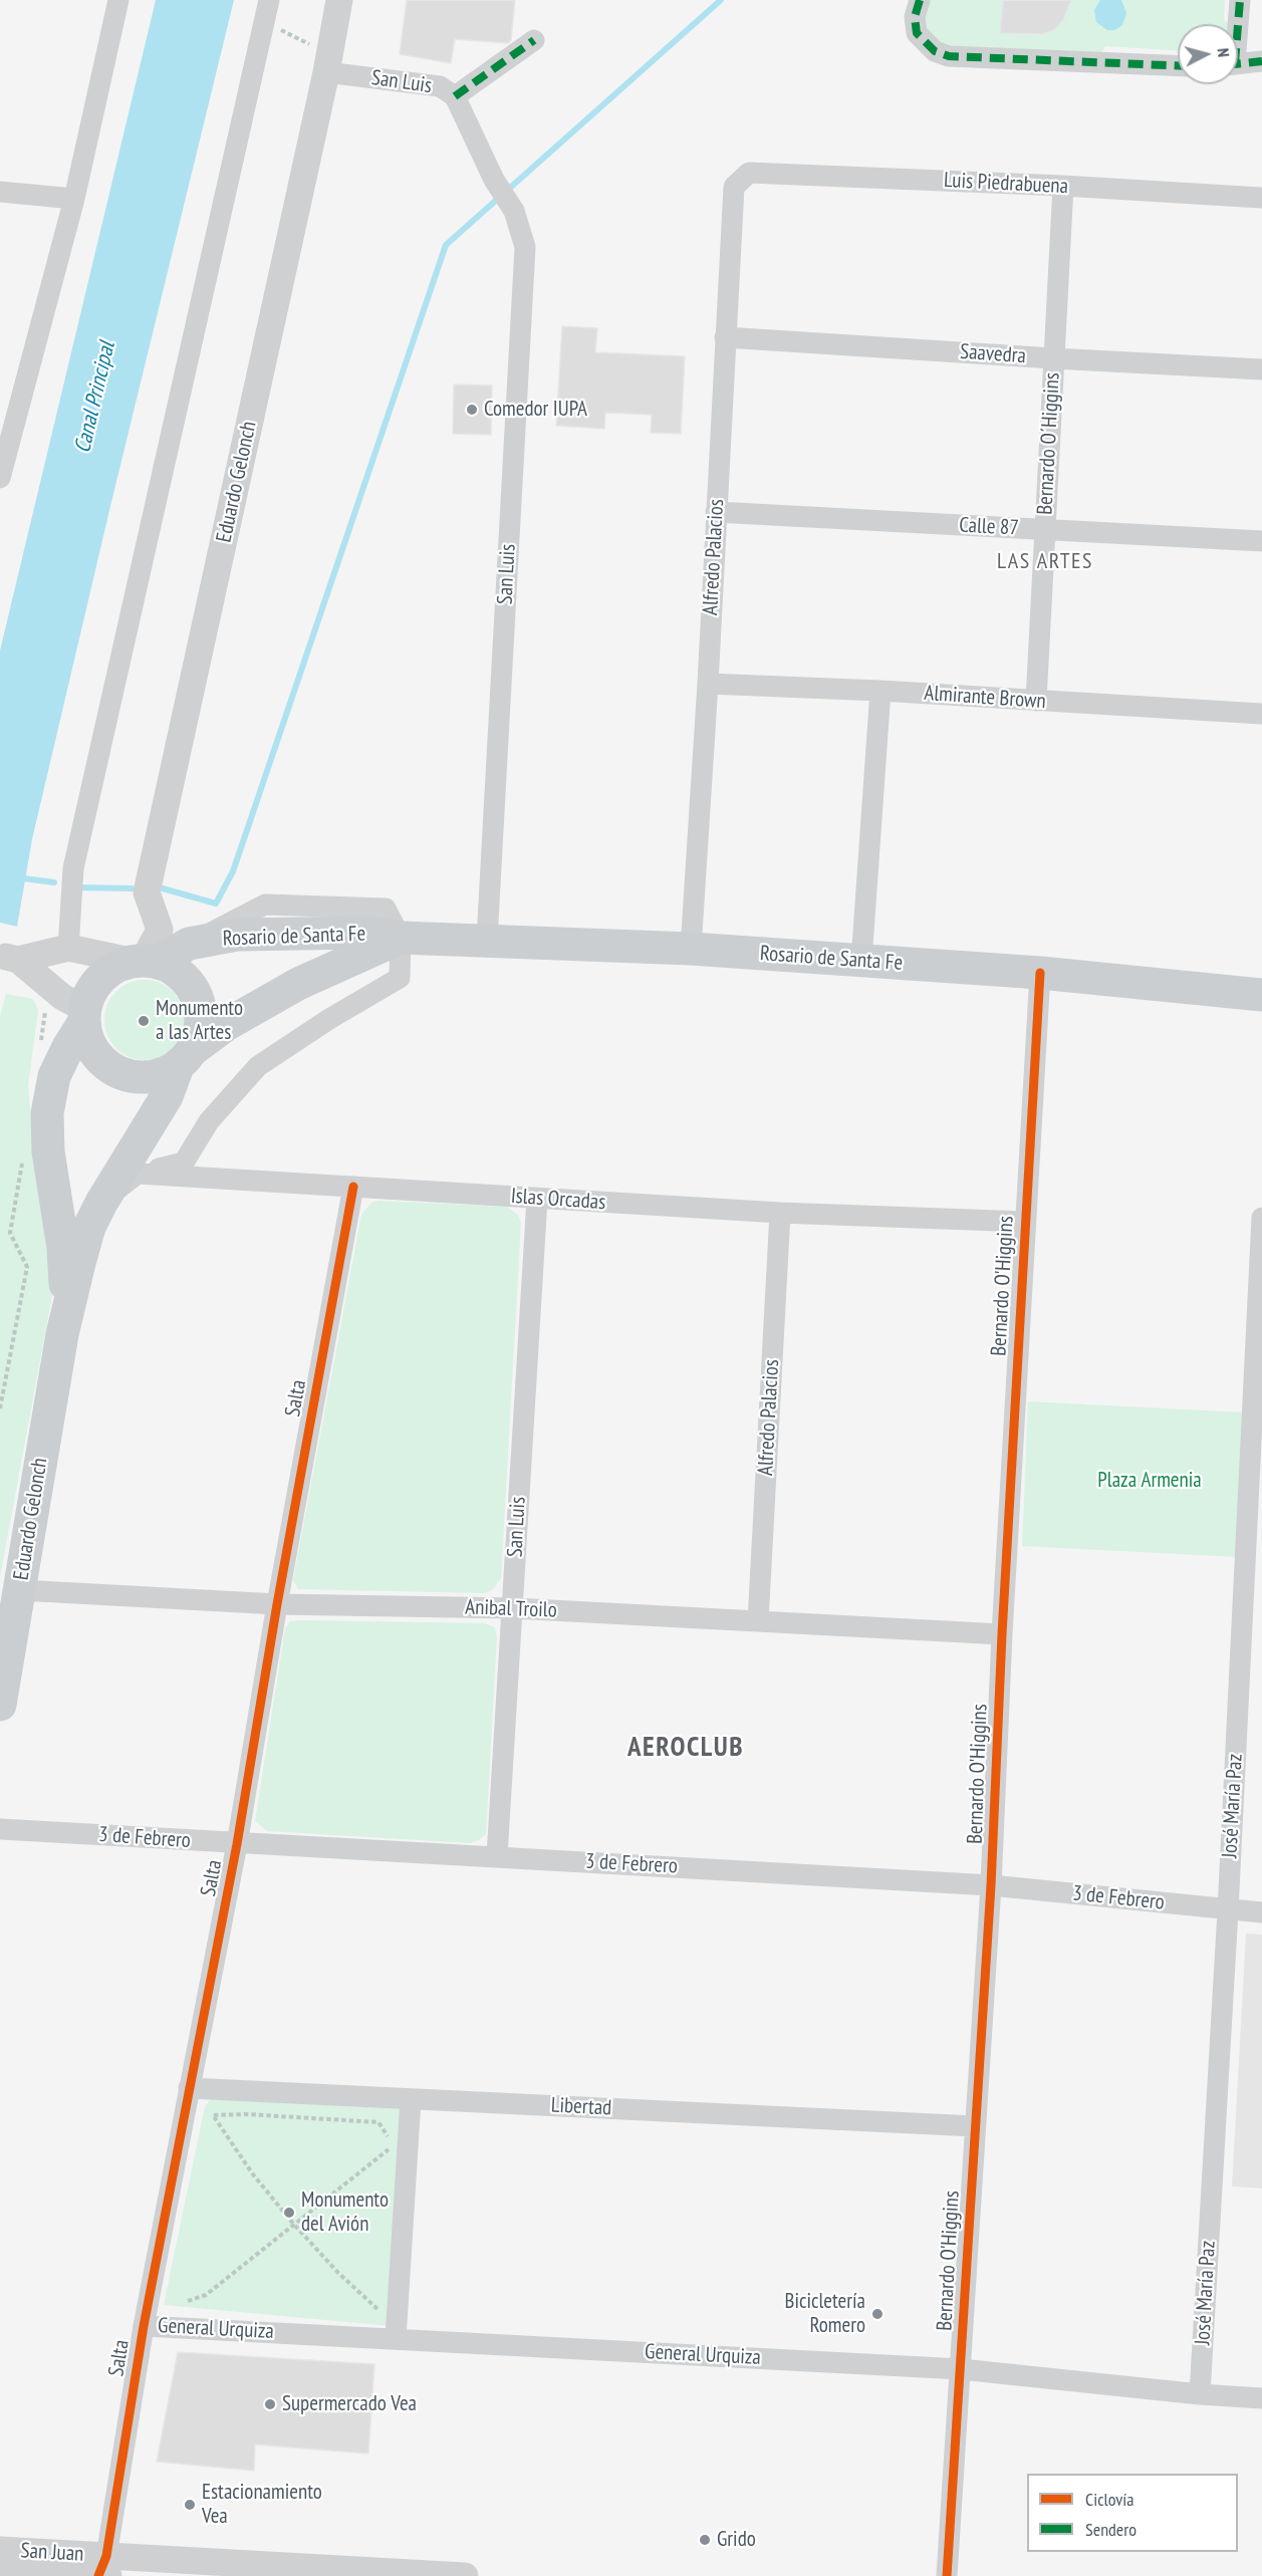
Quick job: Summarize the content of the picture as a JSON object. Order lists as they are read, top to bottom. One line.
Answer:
{"streets":{"main road":["Eduardo Gelonch","Rosario de Santa Fe"],"street":["San Luis","Luis Piedrabuena","Saavedra","Bernardo O´Higgins","Calle 87","Alfredo Palacios","Almirante Brown","Islas Orcadas","Bernardo O'Higgins","Salta","Anibal Troilo","José María Paz","3 de Febrero","Libertad","General Urquiza","San Juan"]},"crossings":[["San Luis","Eduardo Gelonch"],["San Luis","Rosario de Santa Fe"],["San Luis","Islas Orcadas"],["San Luis","Anibal Troilo"],["San Luis","3 de Febrero"],["Luis Piedrabuena","Bernardo O´Higgins"],["Luis Piedrabuena","Alfredo Palacios"],["Saavedra","Bernardo O´Higgins"],["Saavedra","Alfredo Palacios"],["Bernardo O´Higgins","Calle 87"],["Bernardo O´Higgins","Almirante Brown"],["Eduardo Gelonch","Rosario de Santa Fe"],["Eduardo Gelonch","Anibal Troilo"],["Calle 87","Alfredo Palacios"],["Alfredo Palacios","Almirante Brown"],["Alfredo Palacios","Rosario de Santa Fe"],["Alfredo Palacios","Islas Orcadas"],["Alfredo Palacios","Anibal Troilo"],["Rosario de Santa Fe","Bernardo O'Higgins"],["Islas Orcadas","Bernardo O'Higgins"],["Islas Orcadas","Salta"],["Bernardo O'Higgins","Anibal Troilo"],["Bernardo O'Higgins","3 de Febrero"],["Bernardo O'Higgins","Libertad"],["Bernardo O'Higgins","General Urquiza"],["Salta","Anibal Troilo"],["Salta","3 de Febrero"],["Salta","Libertad"],["Salta","General Urquiza"],["Salta","San Juan"],["José María Paz","3 de Febrero"],["José María Paz","General Urquiza"]],"districts":["LAS ARTES","AEROCLUB"],"water":["Canal Principal"],"parks":["Plaza Armenia"],"places":["Comedor IUPA","Monumento a las Artes","Monumento del Avión","Bicicletería Romero","Supermercado Vea","Estacionamiento Vea","Grido"],"legend":["Ciclovía","Sendero"],"north":"right"}
